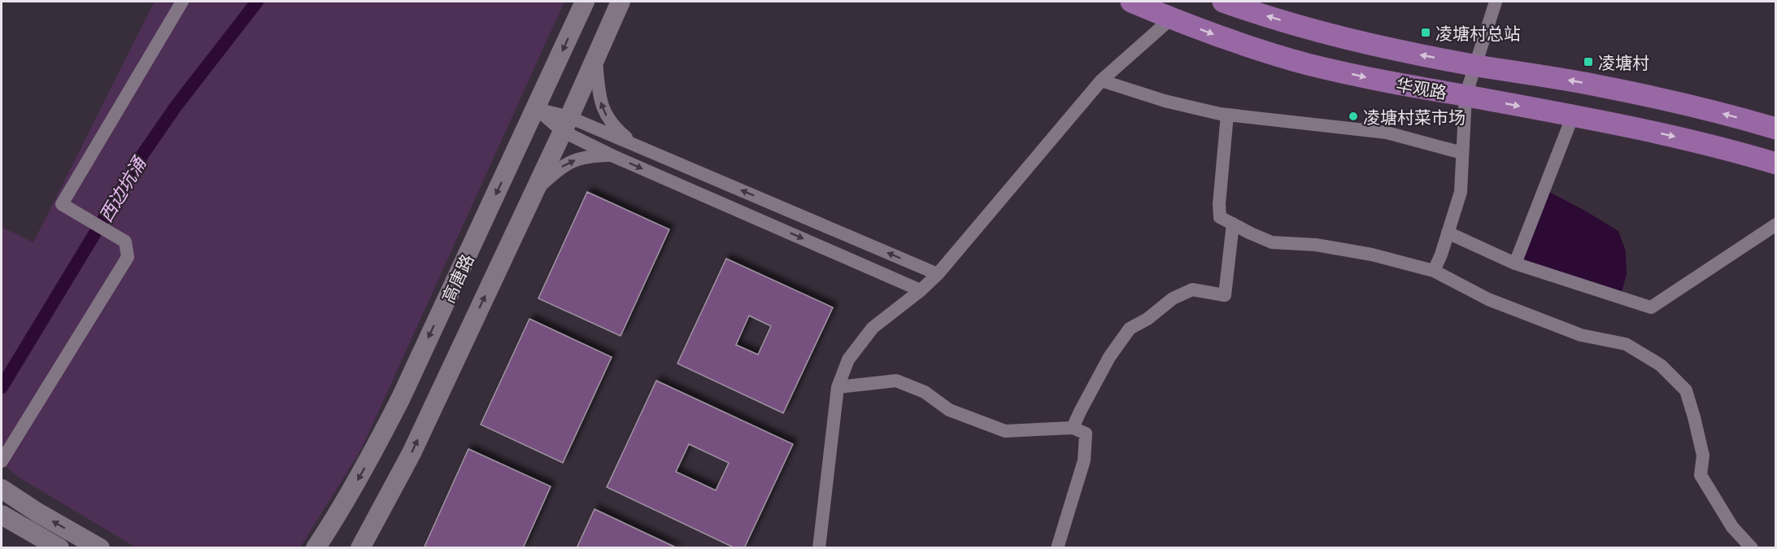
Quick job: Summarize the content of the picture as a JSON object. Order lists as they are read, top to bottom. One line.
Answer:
{"streets":{"main road":["华观路"],"street":["高唐路"]},"water":["西边坑涌"],"places":{"transit":["凌塘村总站","凌塘村"],"other":["凌塘村菜市场"]}}
